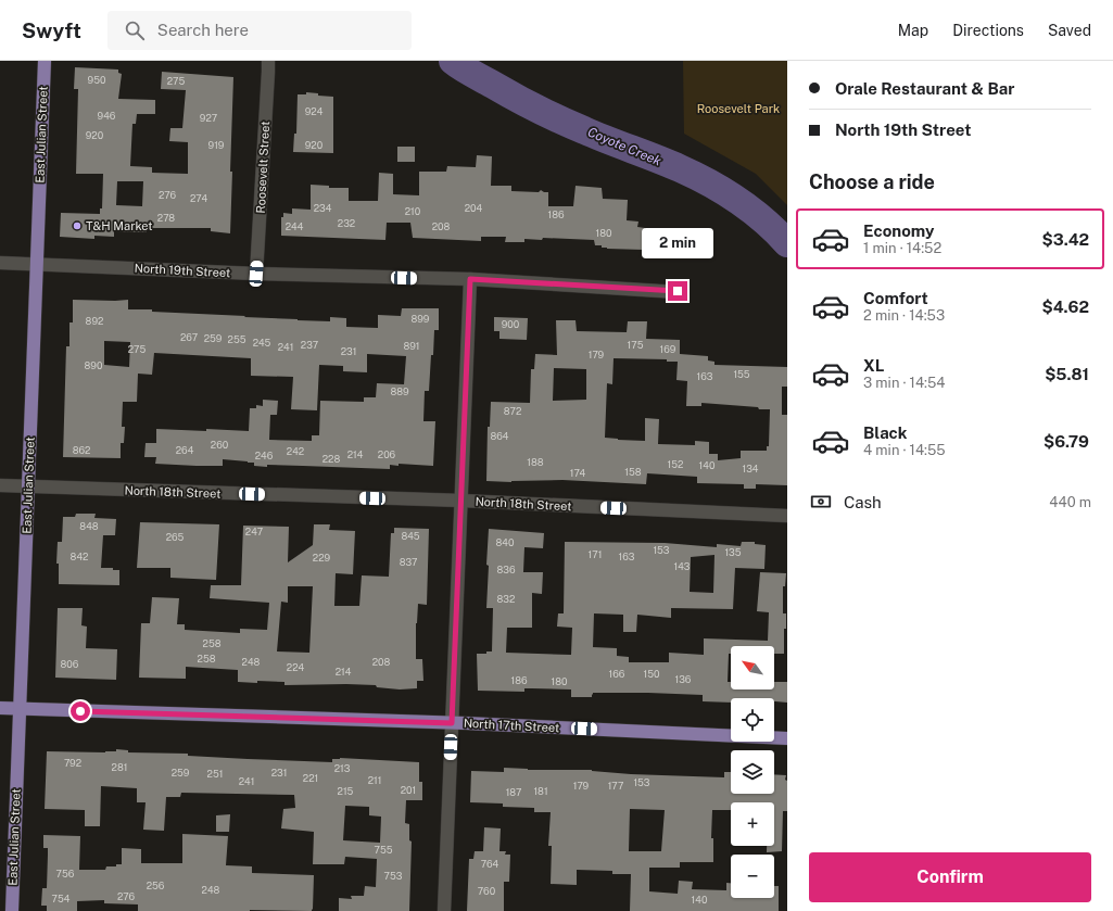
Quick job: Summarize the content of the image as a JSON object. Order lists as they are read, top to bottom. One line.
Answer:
{"streets":{"main road":["East Julian Street","North 17th Street"],"street":["Roosevelt Street","North 19th Street","North 18th Street"]},"crossings":[["East Julian Street","North 19th Street"],["East Julian Street","North 18th Street"],["East Julian Street","North 17th Street"],["Roosevelt Street","North 19th Street"]],"water":["Coyote Creek"],"parks":["Roosevelt Park"],"places":["T&H Market"],"house_numbers":["950","275","924","946","927","920","919","920","276","274","234","204","210","186","278","232","244","208","180","899","892","900","267","259","255","245","237","175","891","241","275","169","231","179","890","155","163","889","872","864","260","862","264","242","214","206","246","228","188","152","140","134","158","174","848","247","845","265","840","153","135","171","842","163","229","837","143","836","832","258","258","248","208","806","224","214","166","150","136","186","180","792","281","213","259","231","251","221","211","241","153","179","177","201","215","181","187","755","764","756","753","256","248","760","276","754","140"],"north":"top left","page":{"header":"Swyft","search":"Search here","nav":["Map","Directions","Saved"],"banner":["Orale Restaurant & Bar","North 19th Street"],"heading":"Choose a ride","list":[{"name":"Economy","note":"1 min · 14:52","value":"$3.42"},{"name":"Comfort","note":"2 min · 14:53","value":"$4.62"},{"name":"XL","note":"3 min · 14:54","value":"$5.81"},{"name":"Black","note":"4 min · 14:55","value":"$6.79"}],"bubble":"2 min","pay":["Cash","440 m"],"map_buttons":["+","−"],"buttons":"Confirm"}}
